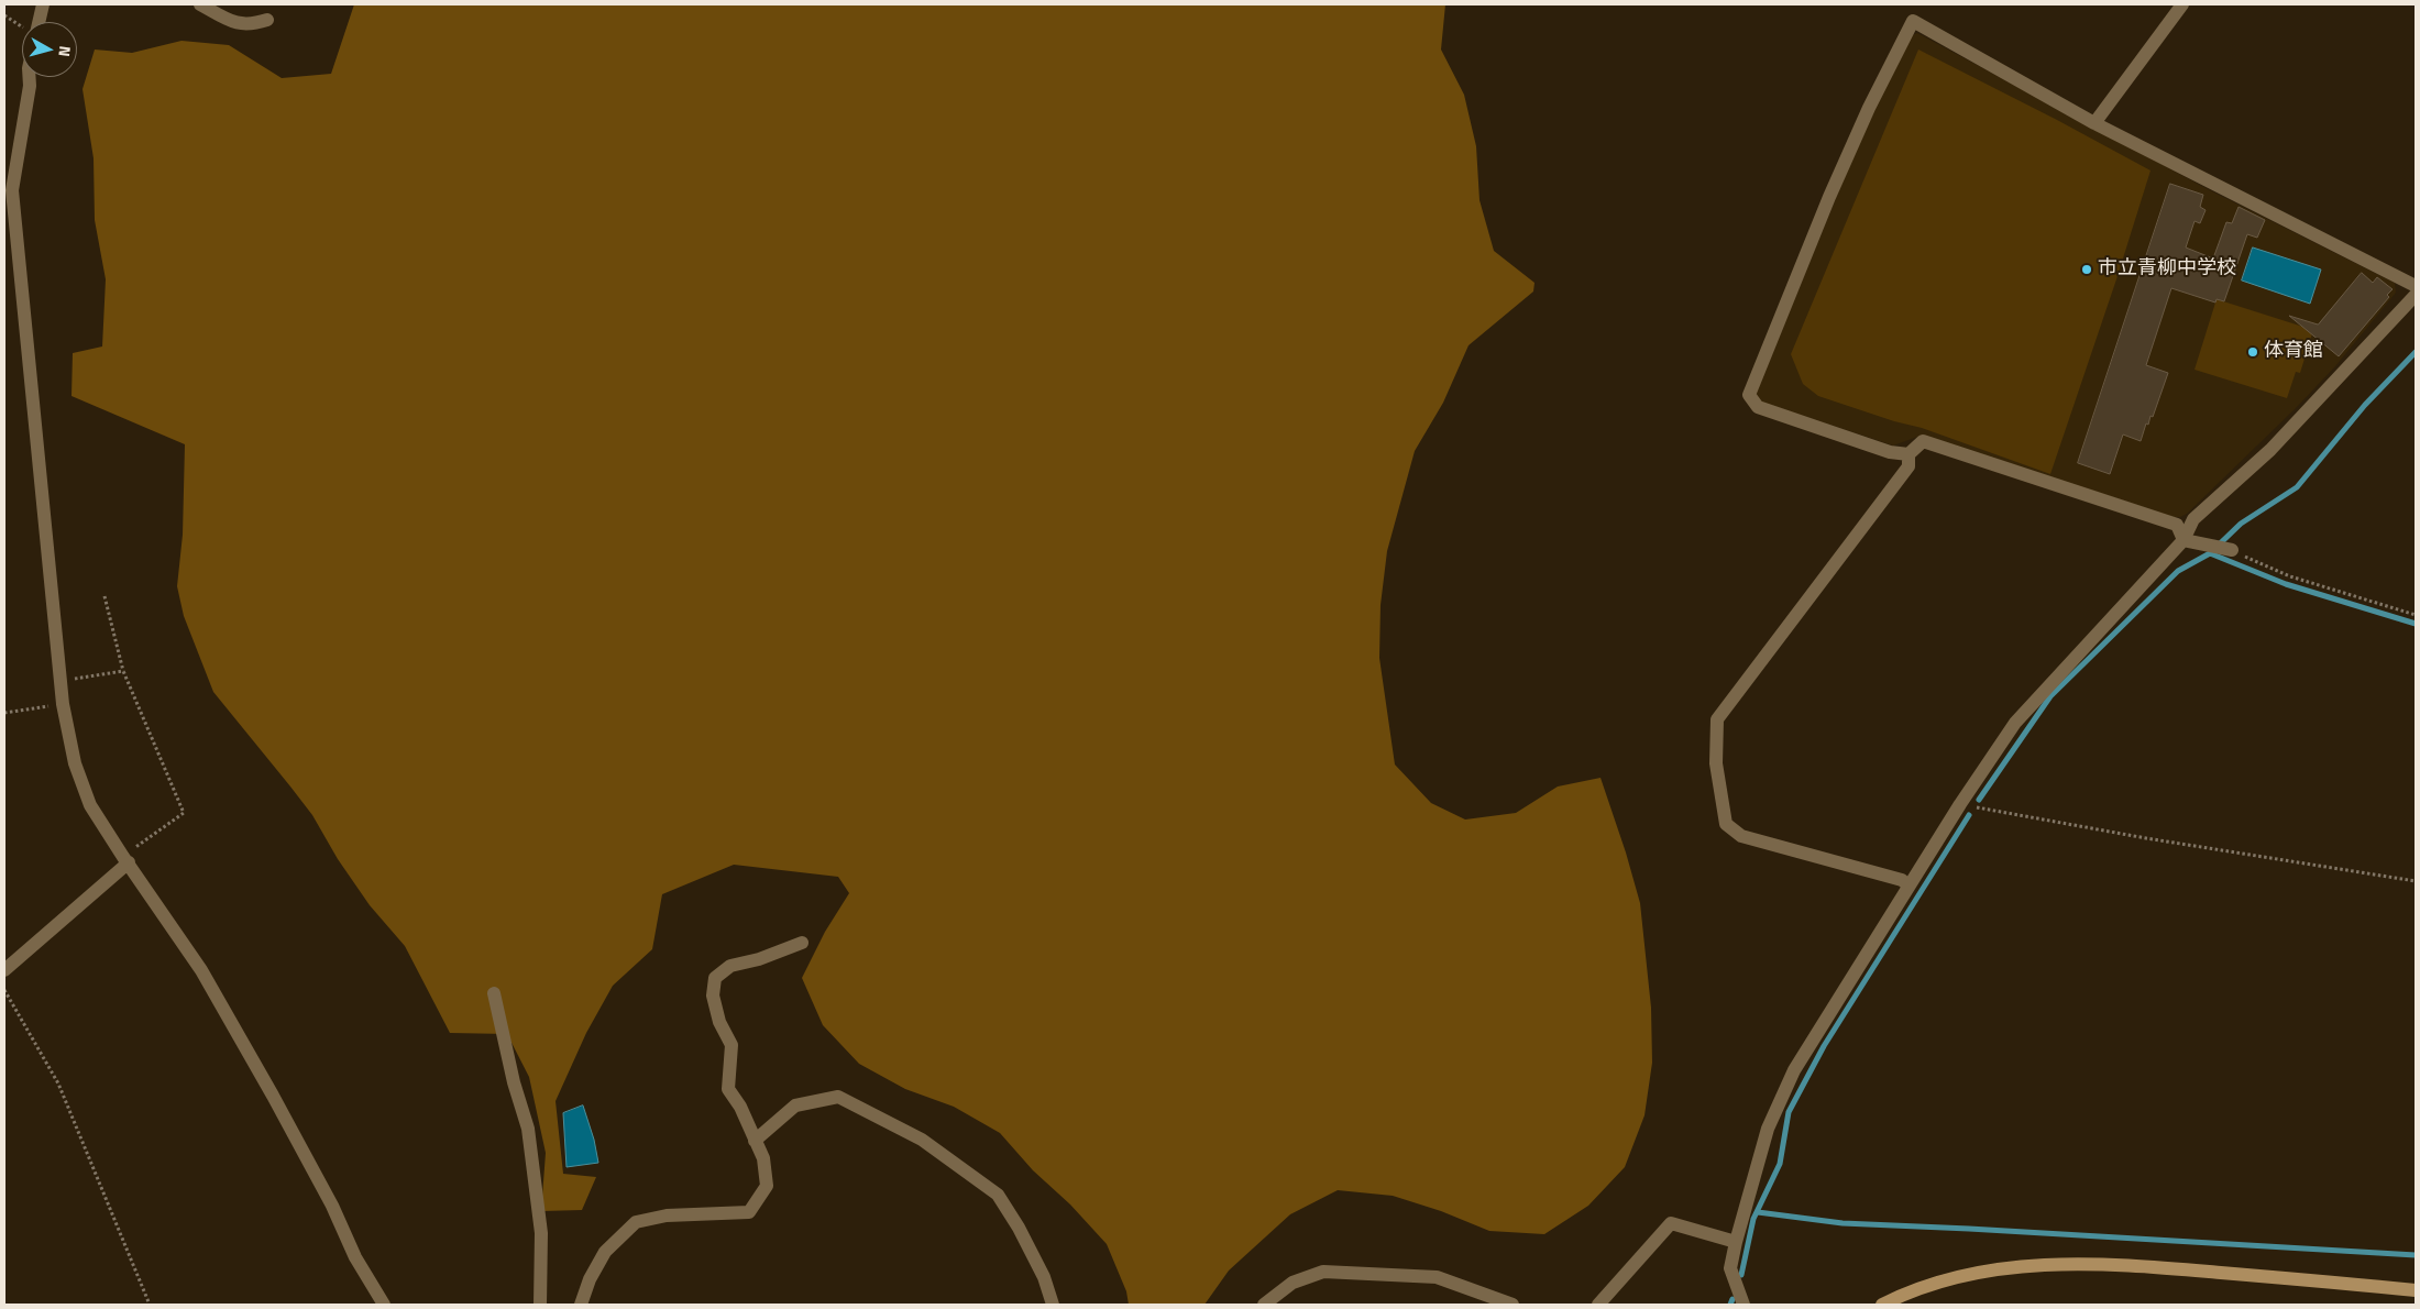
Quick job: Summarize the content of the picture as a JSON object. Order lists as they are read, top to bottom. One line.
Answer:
{"places":["市立青柳中学校","体育館"],"north":"right"}
